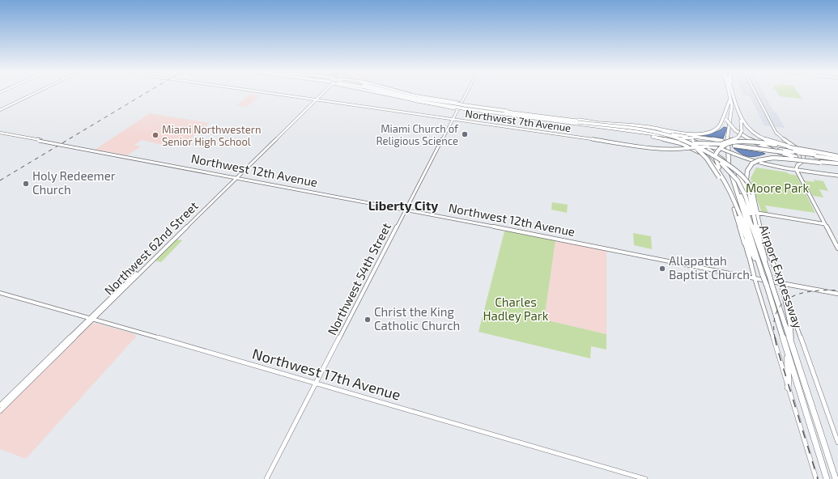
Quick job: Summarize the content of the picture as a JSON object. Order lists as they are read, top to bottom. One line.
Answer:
{"streets":{"highway":["Airport Expressway"],"main road":["Northwest 7th Avenue","Northwest 12th Avenue","Northwest 62nd Street","Northwest 54th Street","Northwest 17th Avenue"]},"crossings":[["Northwest 7th Avenue","Northwest 62nd Street"],["Northwest 7th Avenue","Northwest 54th Street"],["Northwest 12th Avenue","Northwest 62nd Street"],["Northwest 12th Avenue","Northwest 54th Street"],["Northwest 62nd Street","Northwest 17th Avenue"],["Northwest 54th Street","Northwest 17th Avenue"]],"districts":["Liberty City"],"parks":["Moore Park","Charles Hadley Park"],"places":["Miami Church of Religious Science","Miami Northwestern Senior High School","Holy Redeemer Church","Allapattah Baptist Church","Christ the King Catholic Church"]}
